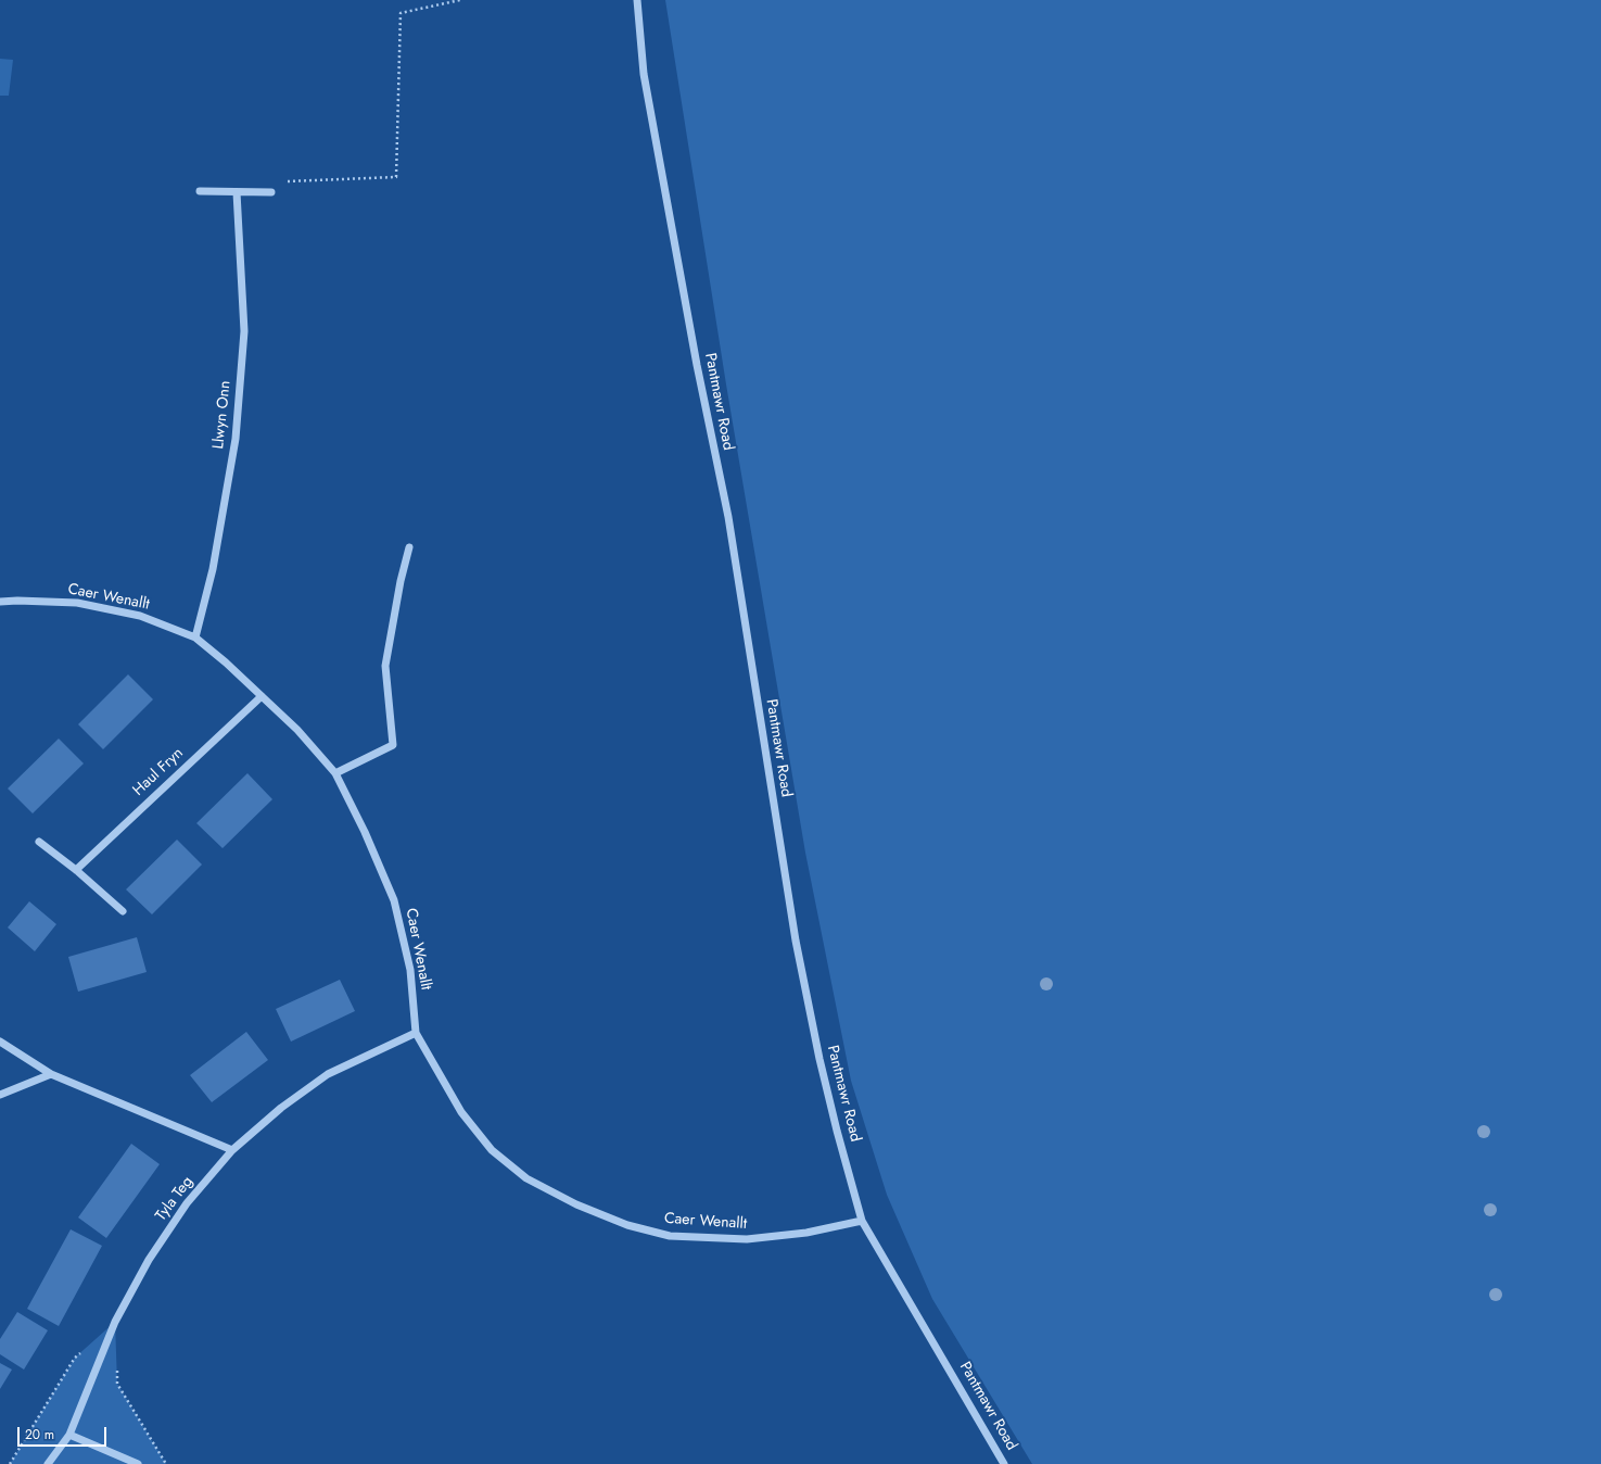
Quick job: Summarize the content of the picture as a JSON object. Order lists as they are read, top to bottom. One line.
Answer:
{"streets":{"street":["Pantmawr Road","Llwyn Onn","Caer Wenallt","Haul Fryn","Tyla Teg"]},"crossings":[["Pantmawr Road","Caer Wenallt"],["Llwyn Onn","Caer Wenallt"],["Caer Wenallt","Haul Fryn"],["Caer Wenallt","Tyla Teg"]],"scale_bar":"20 m"}
